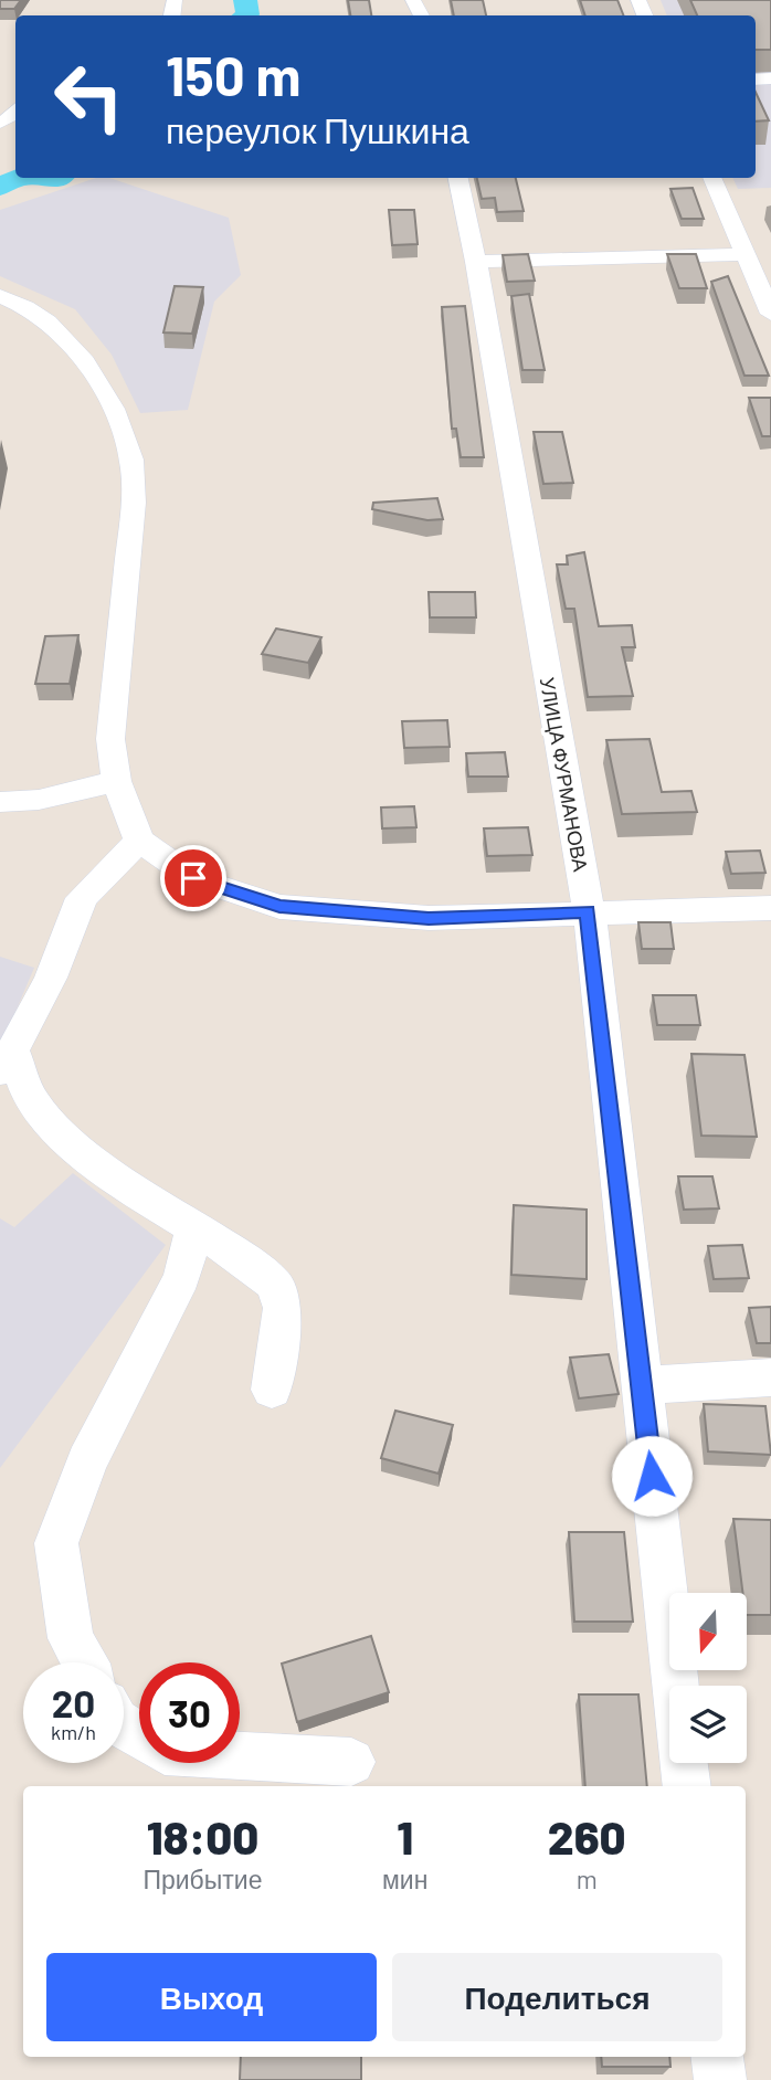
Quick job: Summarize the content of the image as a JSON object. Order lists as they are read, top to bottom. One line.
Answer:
{"streets":{"street":["УЛИЦА ФУРМАНОВА"]},"north":"bottom","page":{"turn":["150 m","переулок Пушкина"],"speed":"20 km/h","limit":"30","eta":["18:00","Прибытие","1","мин","260","m"],"buttons":["Выход","Поделиться"]}}
